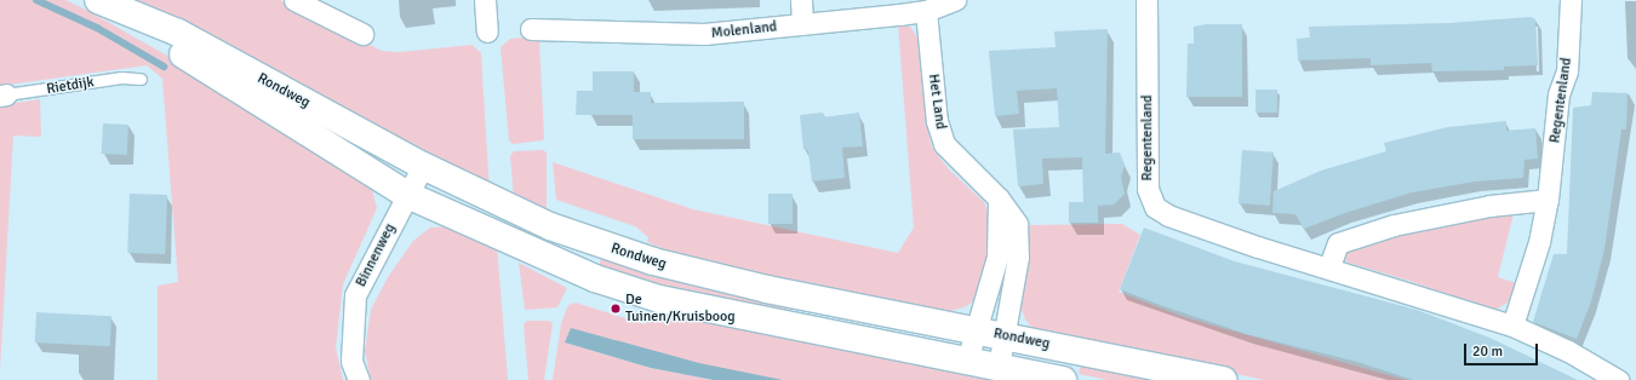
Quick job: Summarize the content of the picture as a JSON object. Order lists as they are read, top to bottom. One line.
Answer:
{"streets":{"main road":["Rondweg"],"street":["Molenland","Regentenland","Het Land","Binnenweg"],"lane":["Rietdijk"]},"crossings":[["Molenland","Het Land"],["Rondweg","Het Land"],["Rondweg","Binnenweg"]],"places":["De Tuinen/Kruisboog"],"scale_bar":"20 m"}
